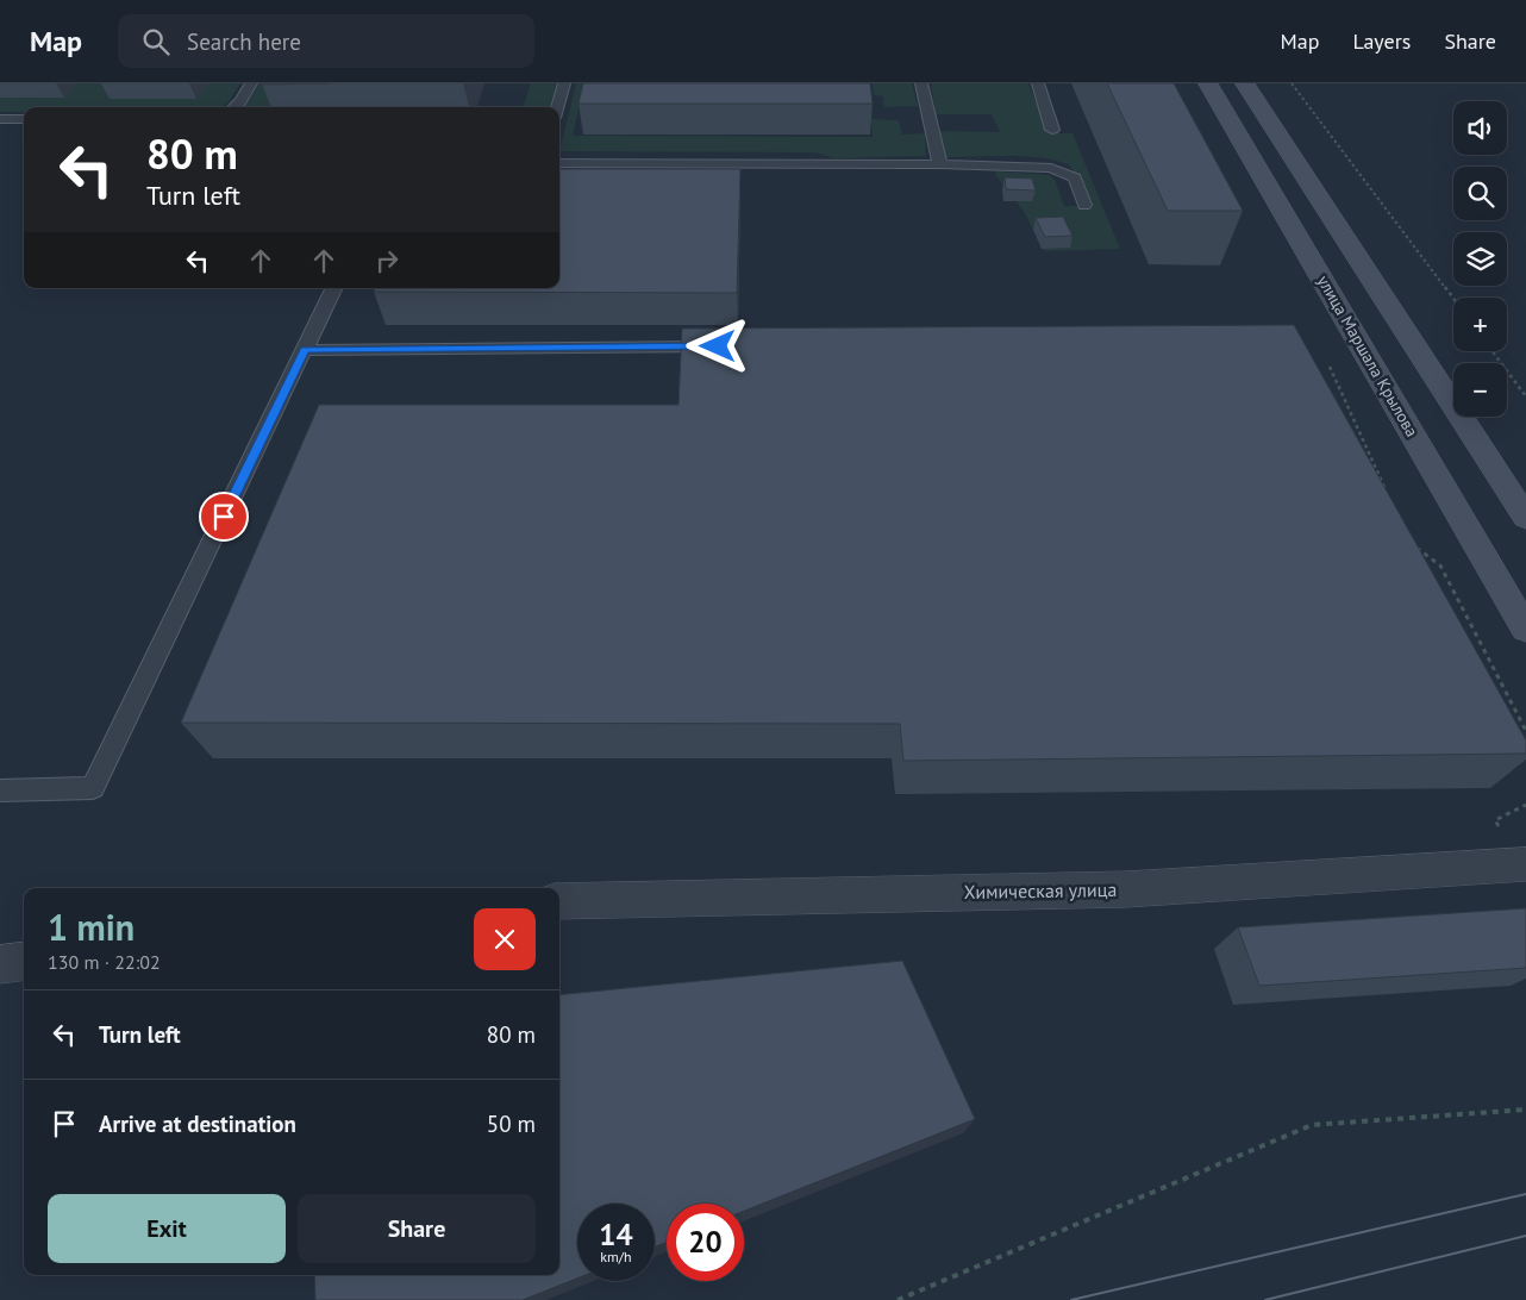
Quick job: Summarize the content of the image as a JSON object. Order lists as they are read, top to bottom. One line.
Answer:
{"streets":{"main road":["улица Маршала Крылова"],"street":["Химическая улица"]},"page":{"header":"Map","search":"Search here","nav":["Map","Layers","Share"],"map_buttons":["+","−"],"turn":["80 m","Turn left"],"heading":["1 min","130 m · 22:02"],"list":[{"name":"Turn left","value":"80 m"},{"name":"Arrive at destination","value":"50 m"}],"buttons":["Exit","Share"],"speed":"14 km/h","limit":"20"}}
